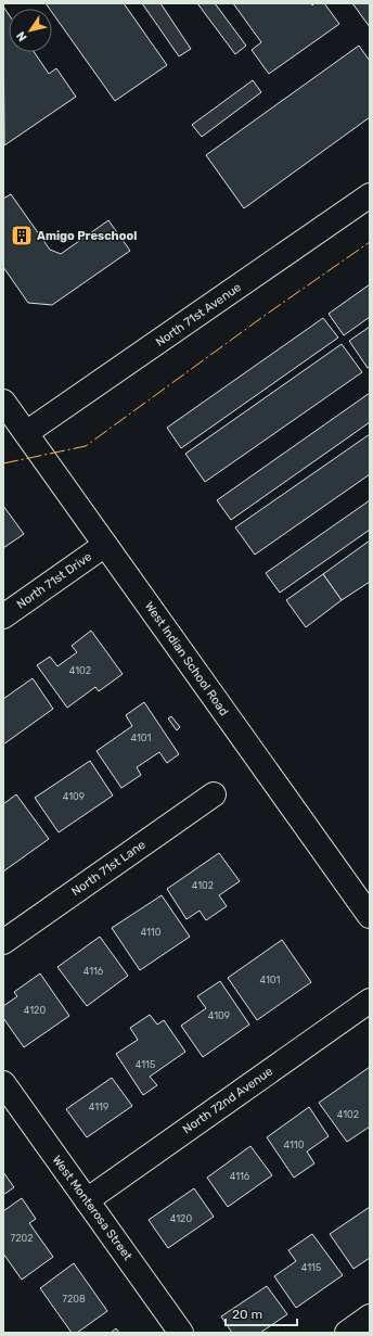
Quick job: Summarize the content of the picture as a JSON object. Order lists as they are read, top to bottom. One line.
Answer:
{"streets":{"street":["North 71st Avenue","North 71st Drive","West Indian School Road","North 71st Lane","North 72nd Avenue","West Monterosa Street"]},"crossings":[["North 71st Avenue","West Indian School Road"],["North 71st Drive","West Indian School Road"],["North 72nd Avenue","West Monterosa Street"]],"places":{"building":["Amigo Preschool"]},"house_numbers":["4102","4101","4109","4102","4110","4116","4101","4120","4109","4115","4119","4102","4110","4116","4120","7202","4115","7208"],"scale_bar":"20 m","north":"bottom left"}
